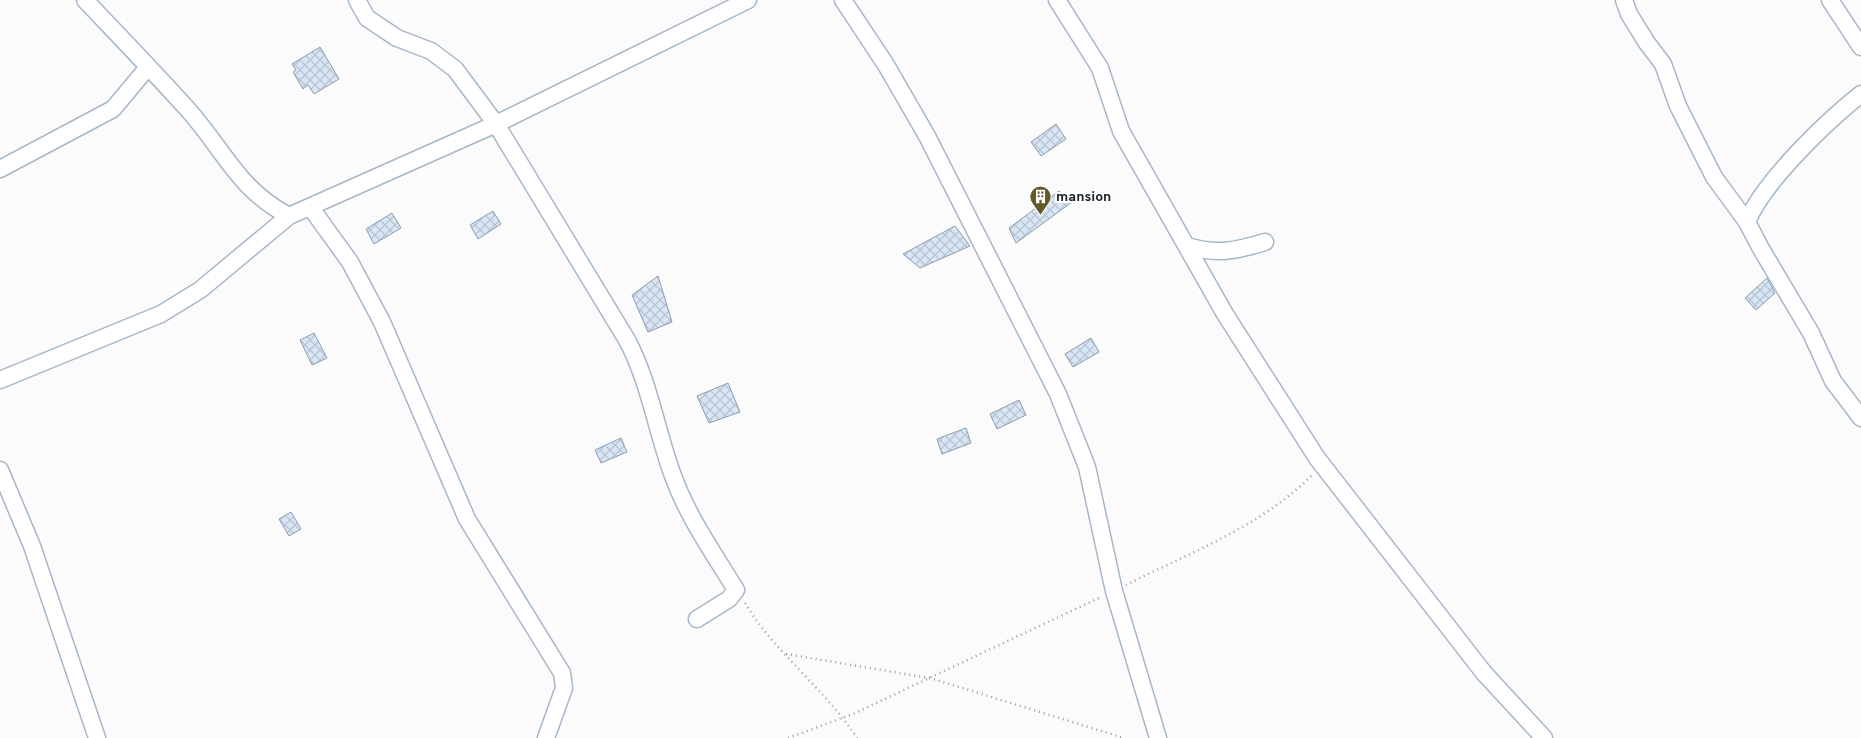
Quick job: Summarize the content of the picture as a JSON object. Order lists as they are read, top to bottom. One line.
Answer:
{"places":{"building":["mansion"]}}
